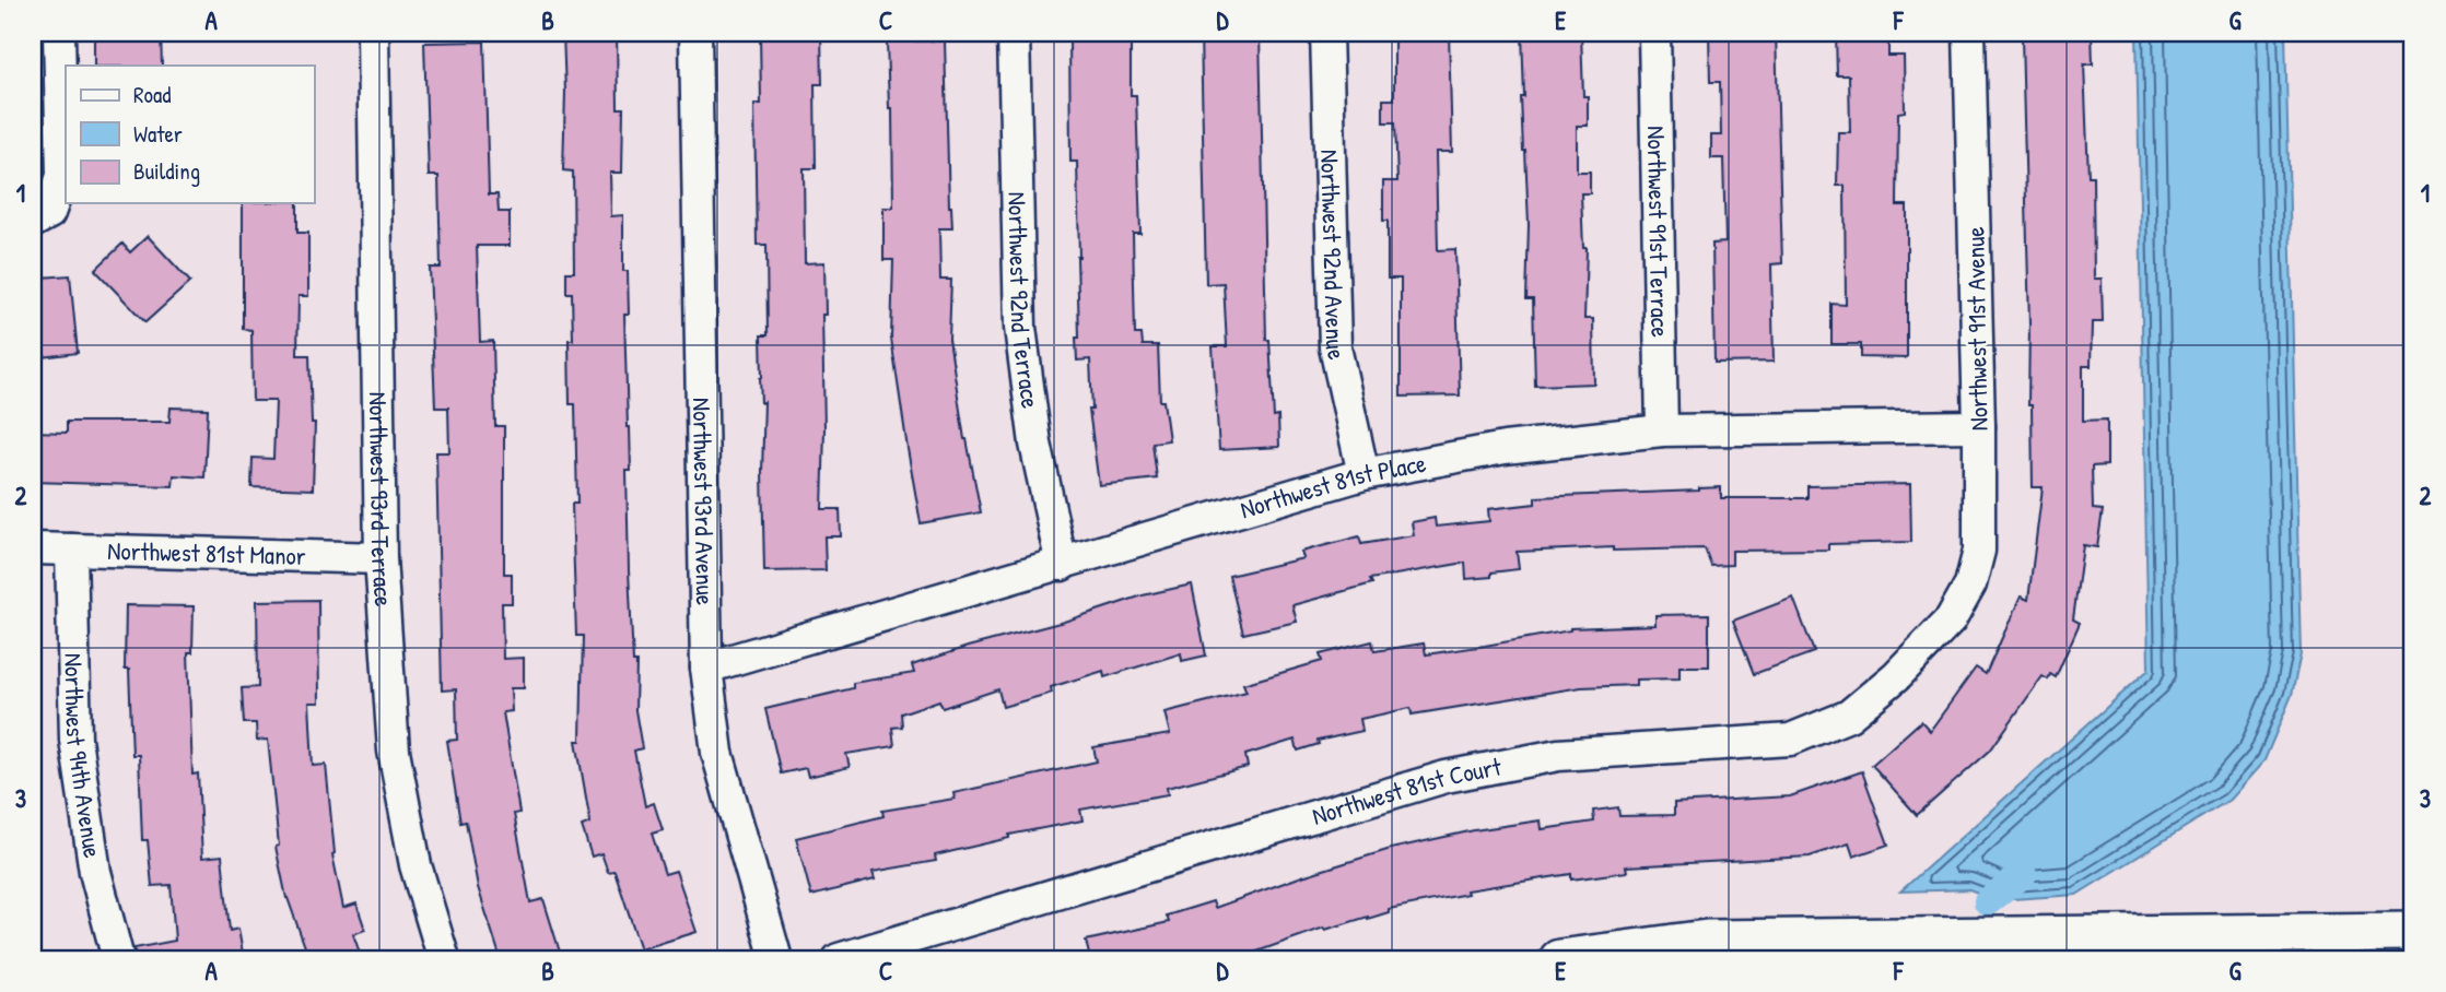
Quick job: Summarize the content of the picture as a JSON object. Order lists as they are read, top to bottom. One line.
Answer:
{"streets":{"street":["Northwest 91st Terrace","Northwest 92nd Avenue","Northwest 92nd Terrace","Northwest 91st Avenue","Northwest 81st Place","Northwest 93rd Terrace","Northwest 93rd Avenue","Northwest 81st Manor","Northwest 94th Avenue","Northwest 81st Court"]},"crossings":[["Northwest 91st Terrace","Northwest 81st Place"],["Northwest 92nd Avenue","Northwest 81st Place"],["Northwest 92nd Terrace","Northwest 81st Place"],["Northwest 91st Avenue","Northwest 81st Place"],["Northwest 91st Avenue","Northwest 81st Court"],["Northwest 81st Place","Northwest 93rd Avenue"],["Northwest 93rd Terrace","Northwest 81st Manor"],["Northwest 81st Manor","Northwest 94th Avenue"]],"legend":["Road","Water","Building"],"grid":{"columns":["A","B","C","D","E","F","G"],"rows":["1","2","3"]}}
